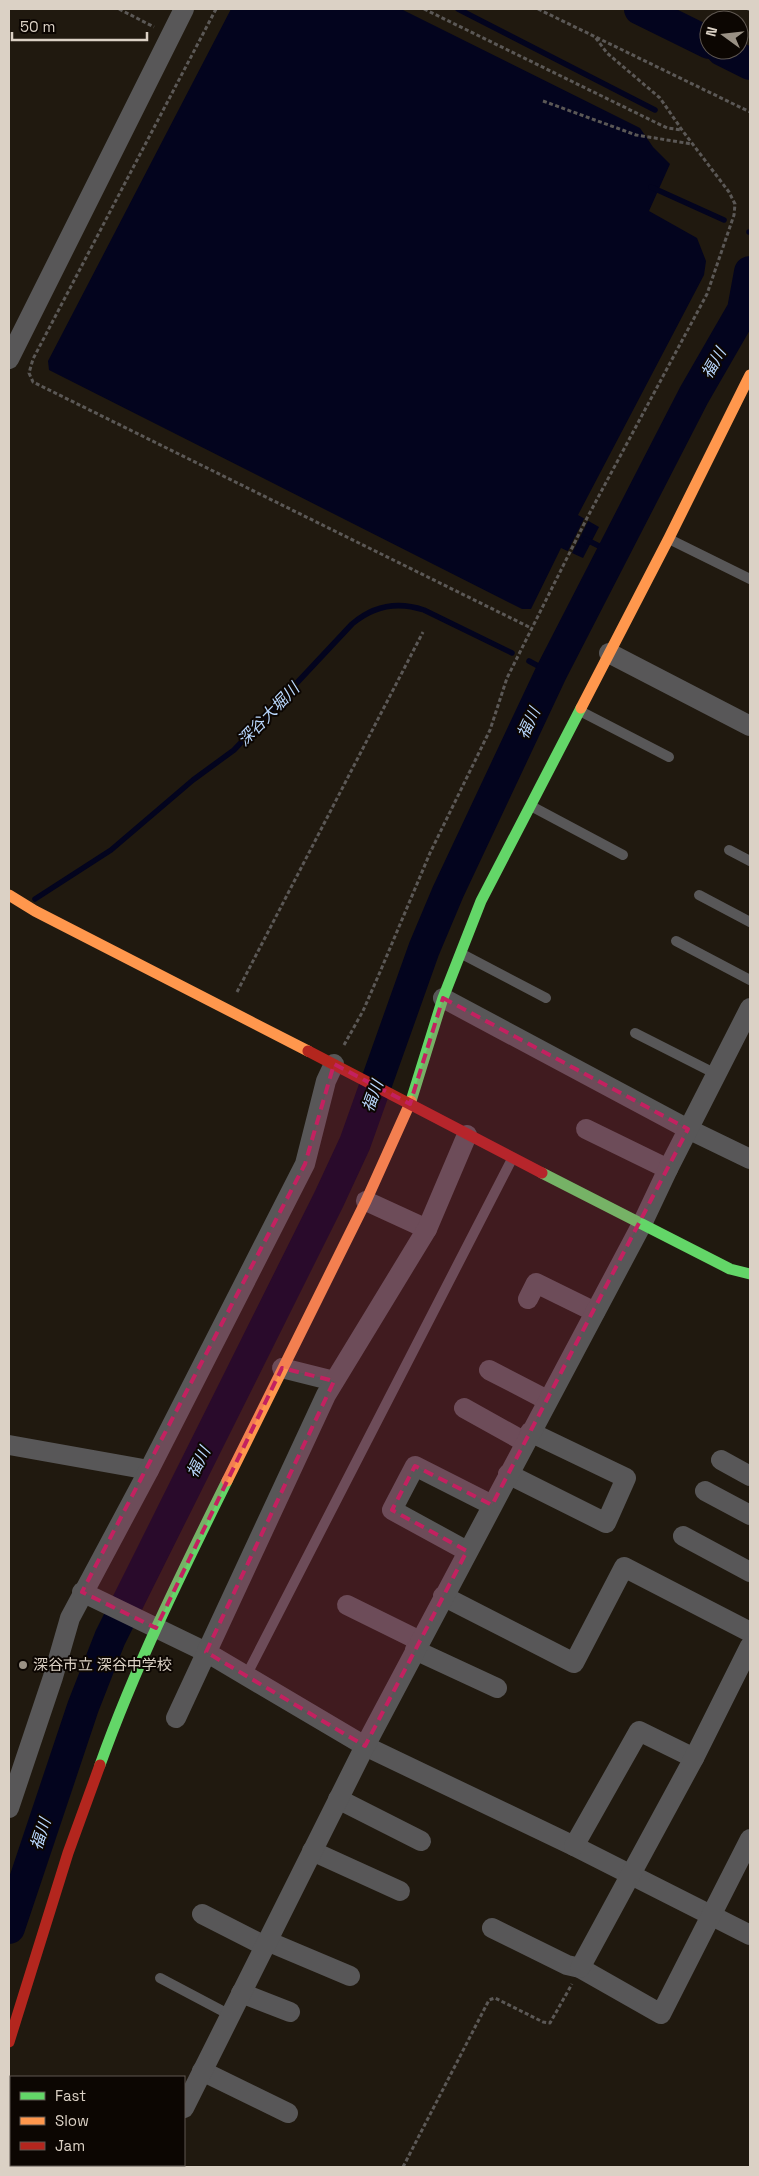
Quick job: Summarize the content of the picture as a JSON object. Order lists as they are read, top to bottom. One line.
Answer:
{"water":["福川","深谷大堀川"],"places":["深谷市立 深谷中学校"],"legend":["Fast","Slow","Jam"],"scale_bar":"50 m","north":"left"}
